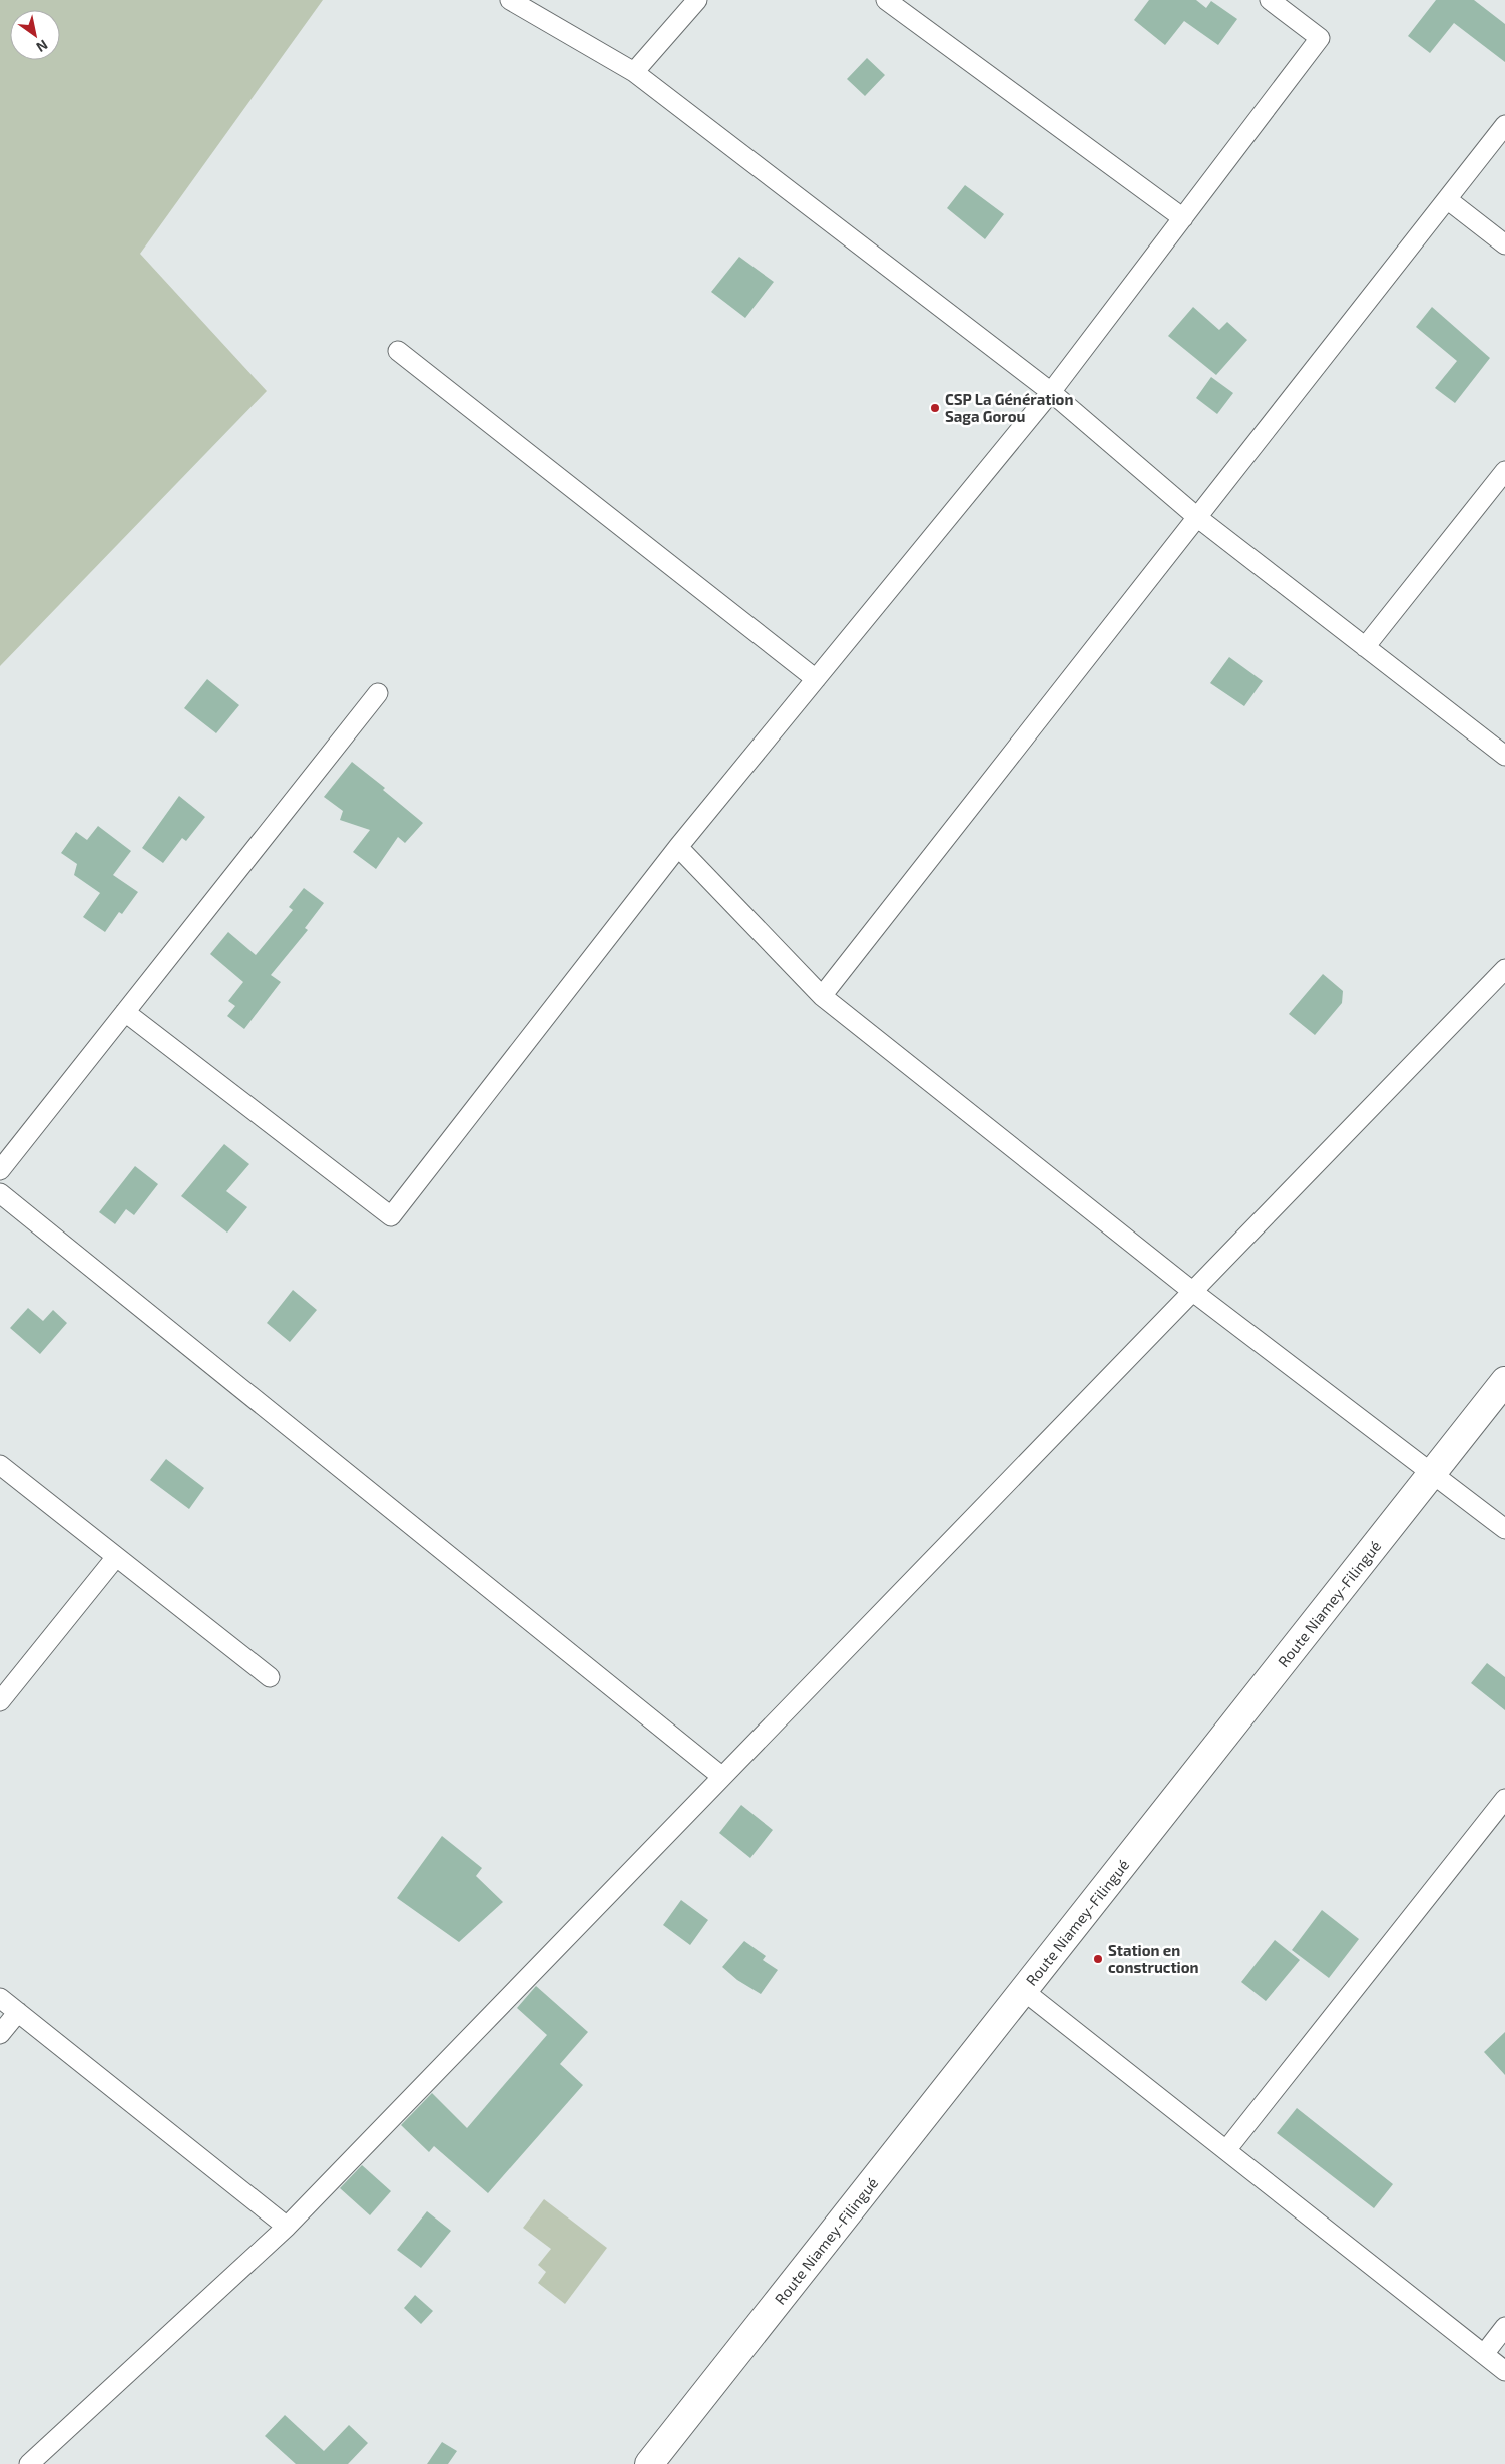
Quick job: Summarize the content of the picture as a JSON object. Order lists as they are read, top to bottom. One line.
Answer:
{"streets":{"main road":["Route Niamey-Filingué"]},"places":["CSP La Génération Saga Gorou","Station en construction"],"north":"bottom right"}
